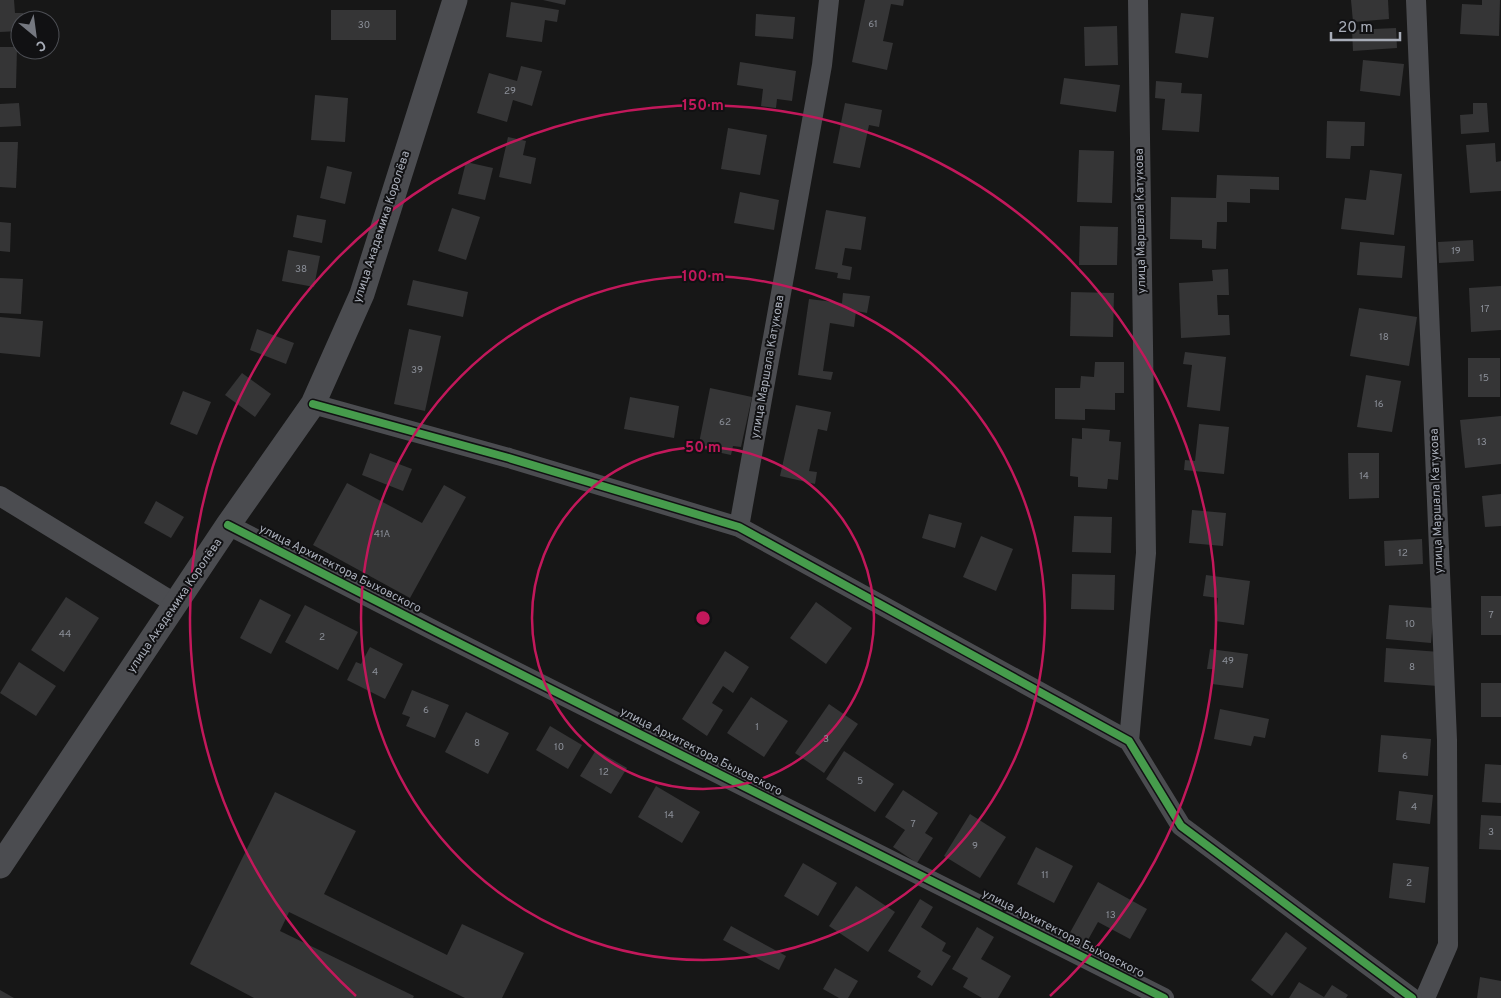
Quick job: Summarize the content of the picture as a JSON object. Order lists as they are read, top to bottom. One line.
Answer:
{"streets":{"street":["улица Маршала Катукова","улица Академика Королёва","улица Архитектора Быховского"]},"crossings":[["улица Академика Королёва","улица Архитектора Быховского"]],"house_numbers":["61","30","29","19","38","17","18","39","15","16","62","13","14","41А","12","7","10","44","2","49","8","4","6","1","3","8","10","6","12","5","4","14","7","3","9","11","2","13"],"scale_bar":"20 m","north":"bottom right","rings":["150 m","100 m","50 m"]}
